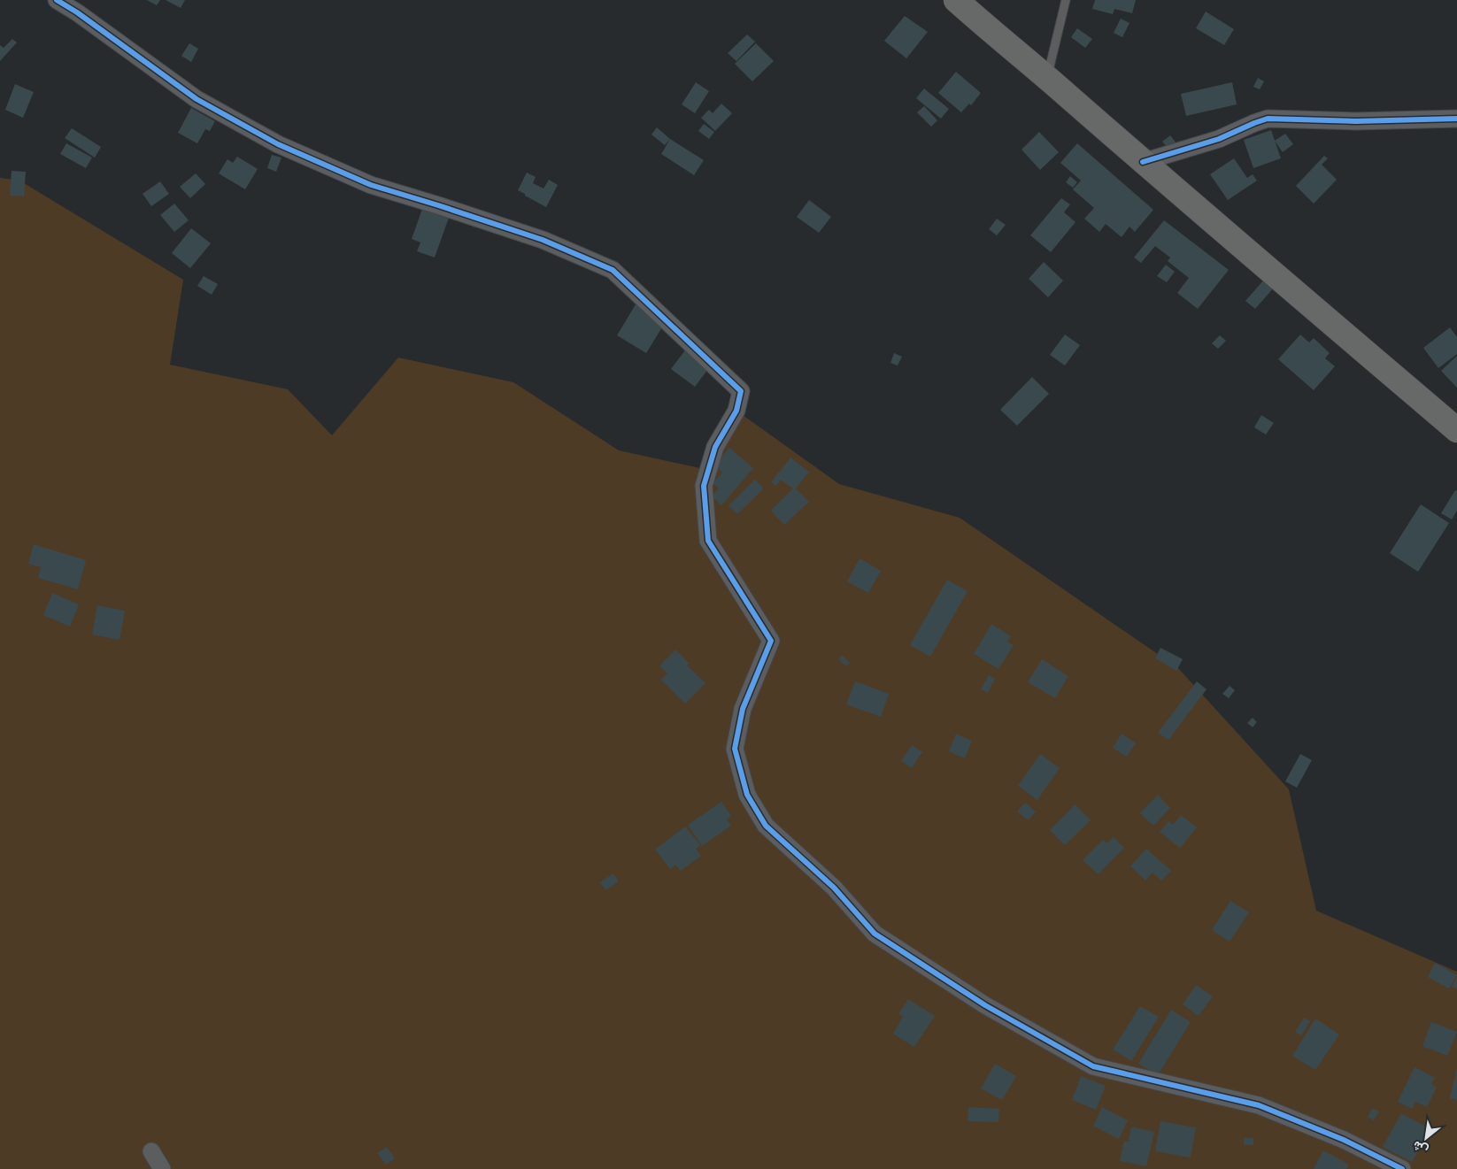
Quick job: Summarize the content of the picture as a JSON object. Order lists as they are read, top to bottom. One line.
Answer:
{"north":"bottom left"}
